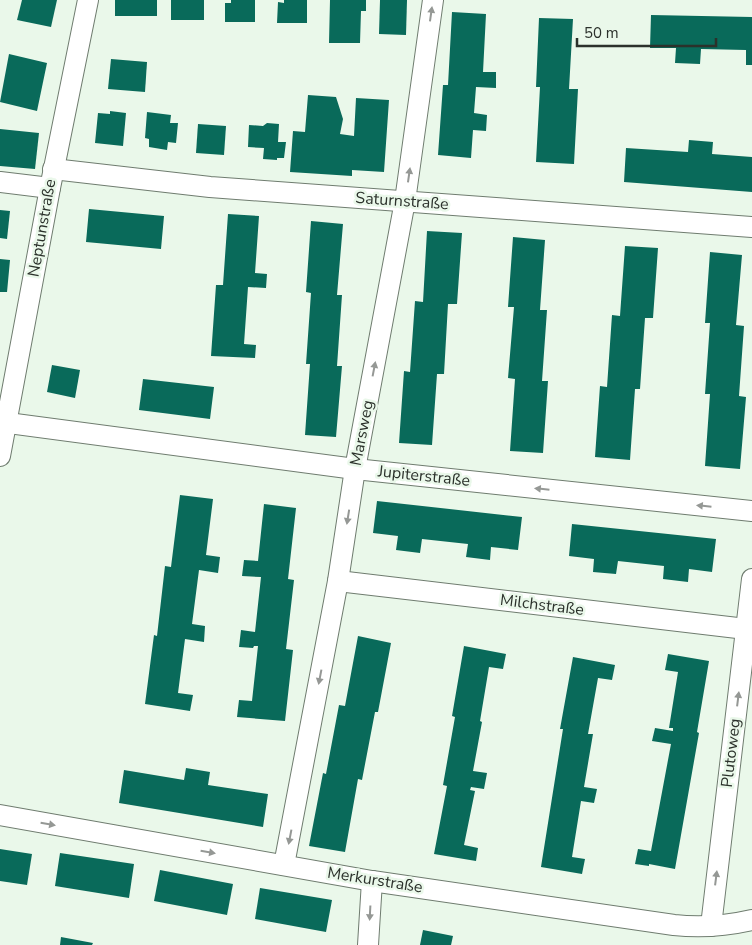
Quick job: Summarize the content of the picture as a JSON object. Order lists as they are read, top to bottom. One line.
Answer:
{"streets":{"street":["Saturnstraße","Neptunstraße","Marsweg","Jupiterstraße","Milchstraße","Plutoweg","Merkurstraße"]},"crossings":[["Saturnstraße","Neptunstraße"],["Saturnstraße","Marsweg"],["Neptunstraße","Jupiterstraße"],["Marsweg","Jupiterstraße"],["Marsweg","Milchstraße"],["Marsweg","Merkurstraße"],["Milchstraße","Plutoweg"],["Plutoweg","Merkurstraße"]],"one_way":["Jupiterstraße","Plutoweg","Merkurstraße"],"scale_bar":"50 m"}
